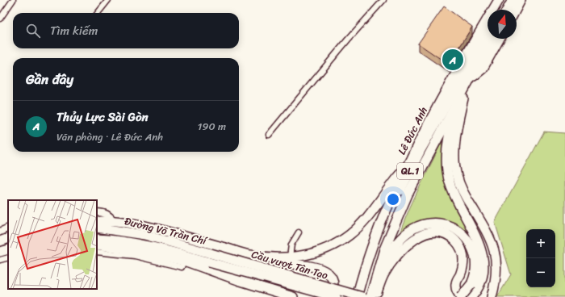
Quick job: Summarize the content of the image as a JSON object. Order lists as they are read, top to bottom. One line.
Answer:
{"streets":{"highway":["Lê Đức Anh","QL.1","Đường Võ Trần Chí","Cầu vượt Tân Tạo"]},"crossings":[["Lê Đức Anh","QL.1"],["Lê Đức Anh","Cầu vượt Tân Tạo"],["Đường Võ Trần Chí","Cầu vượt Tân Tạo"]],"north":"top","page":{"search":"Tìm kiếm","pins":"A","heading":"Gần đây","list":[{"mark":"A","name":"Thủy Lực Sài Gòn","note":"Văn phòng · Lê Đức Anh","value":"190 m"}],"map_buttons":["+","−"]}}
